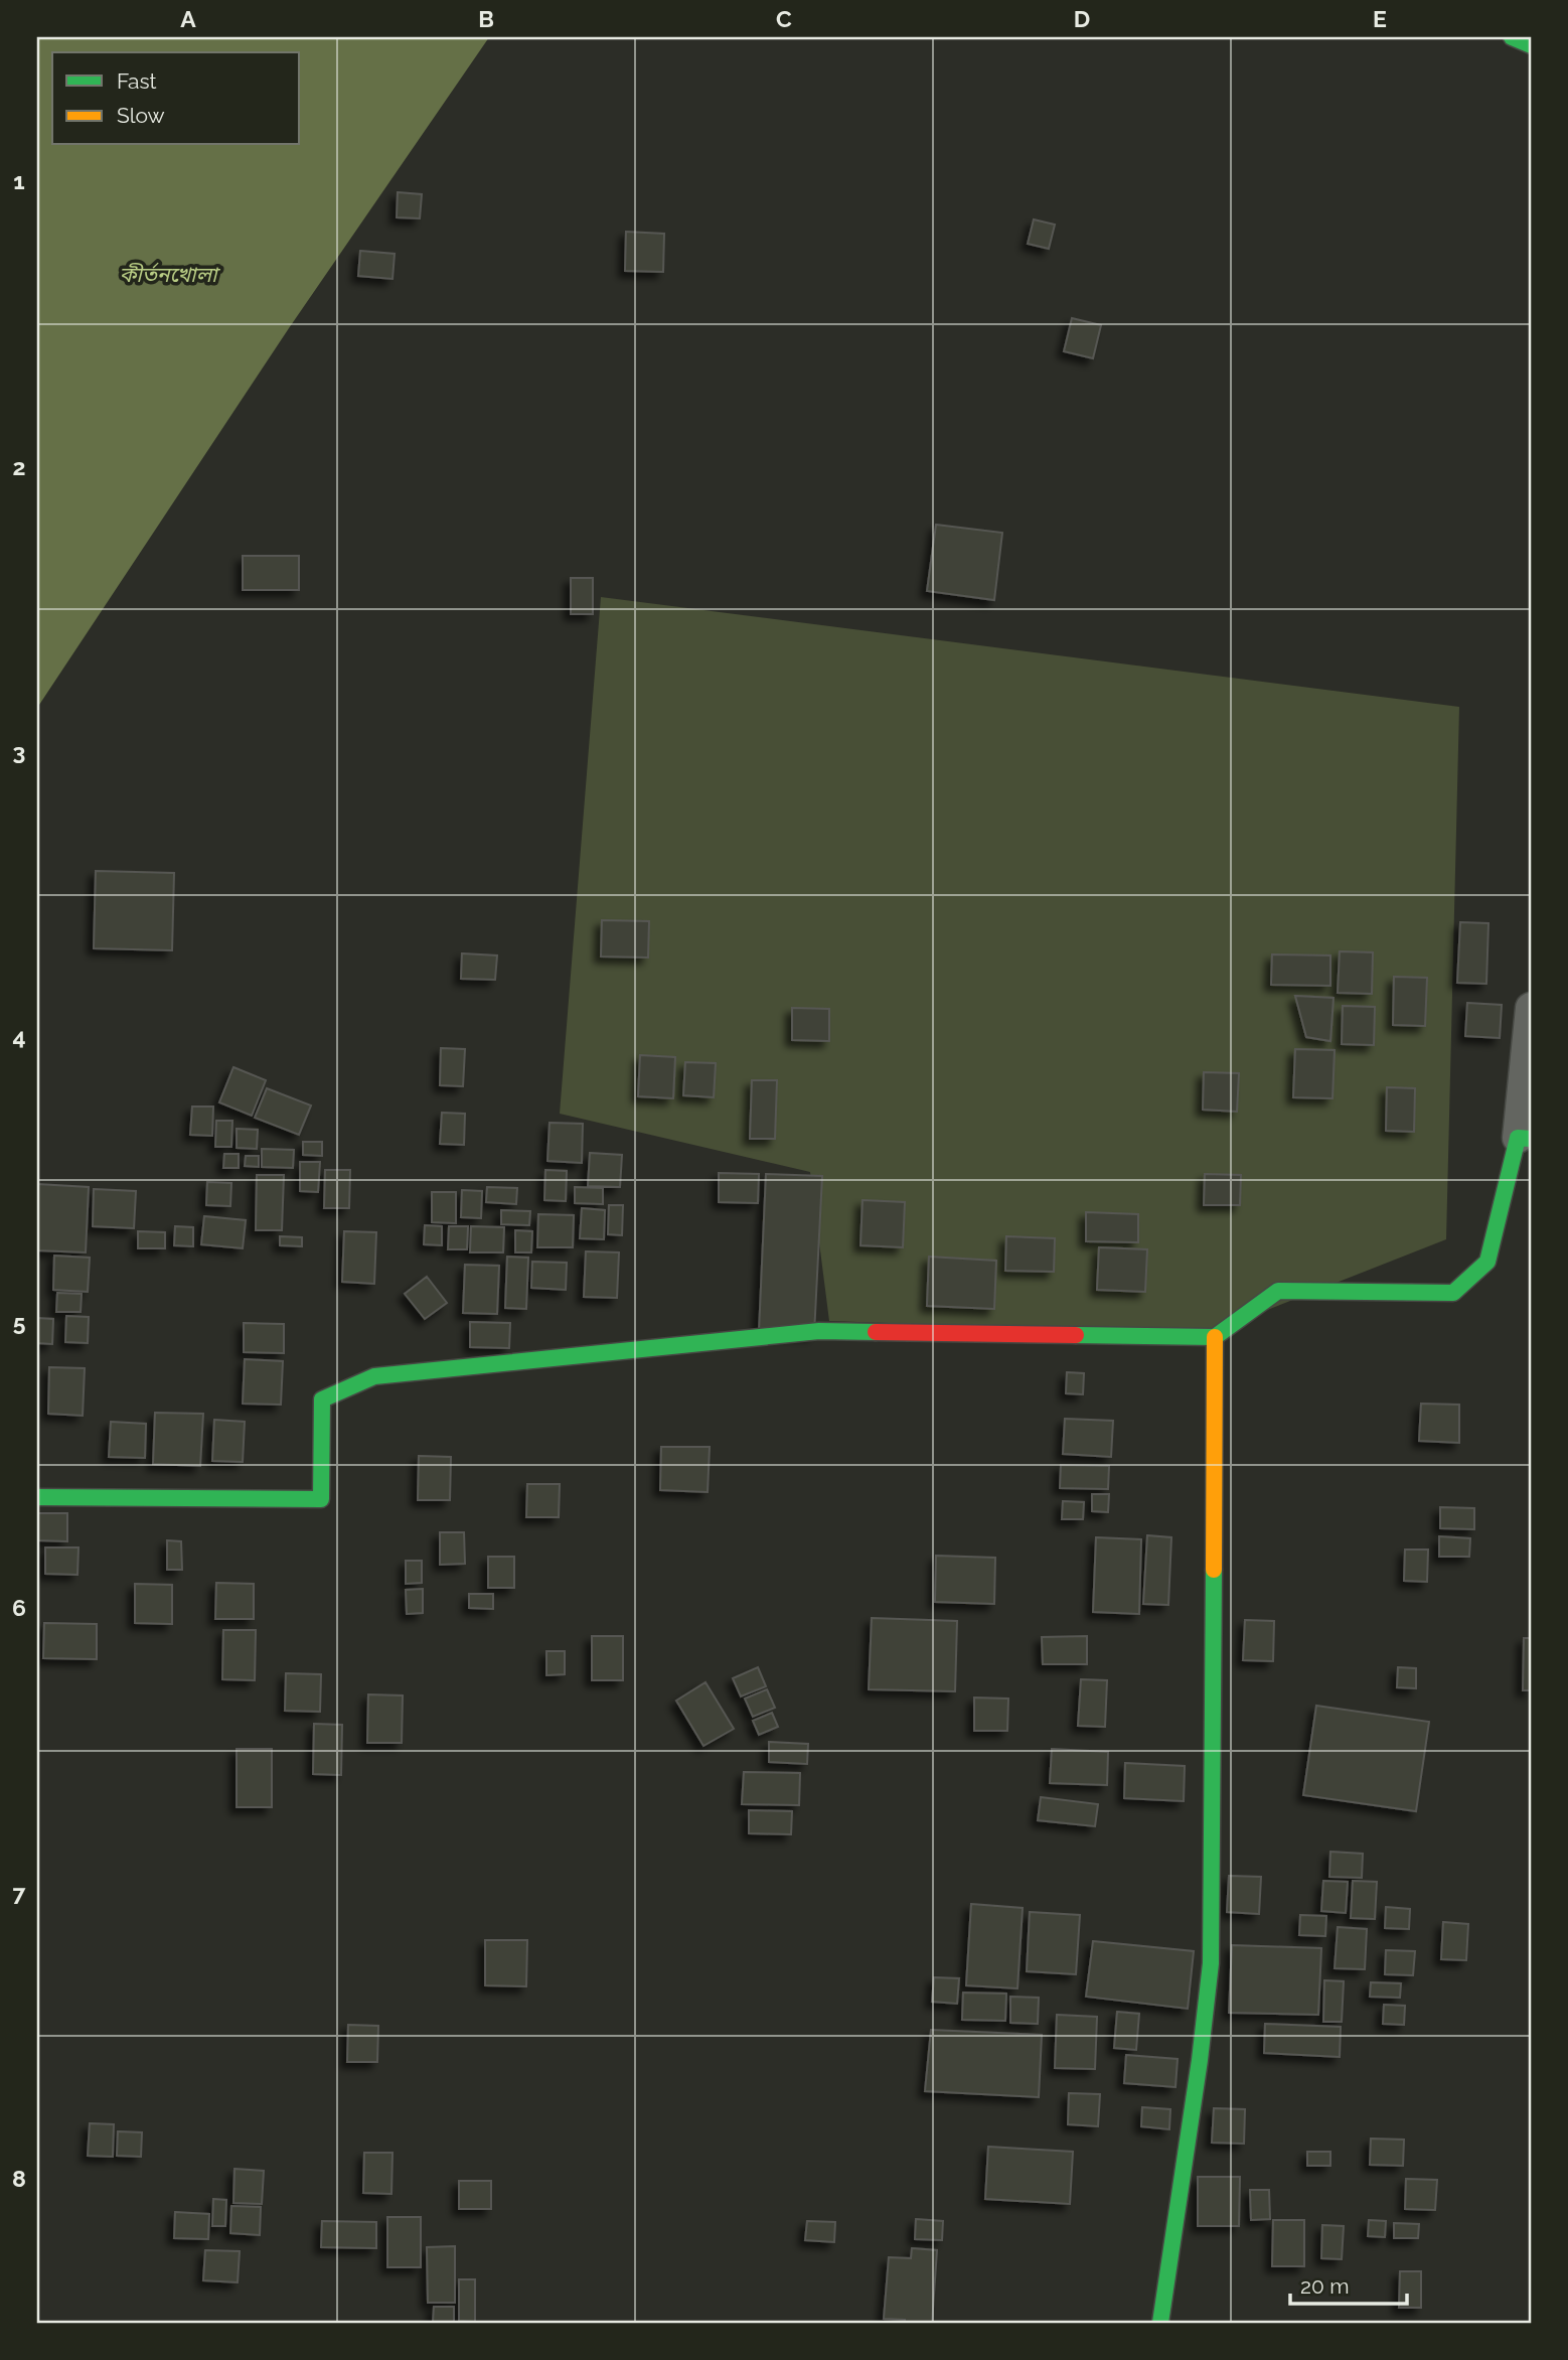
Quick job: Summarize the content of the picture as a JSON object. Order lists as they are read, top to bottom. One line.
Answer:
{"water":["কীর্তনখোলা"],"legend":["Fast","Slow"],"scale_bar":"20 m","grid":{"columns":["A","B","C","D","E"],"rows":["1","2","3","4","5","6","7","8"]}}
